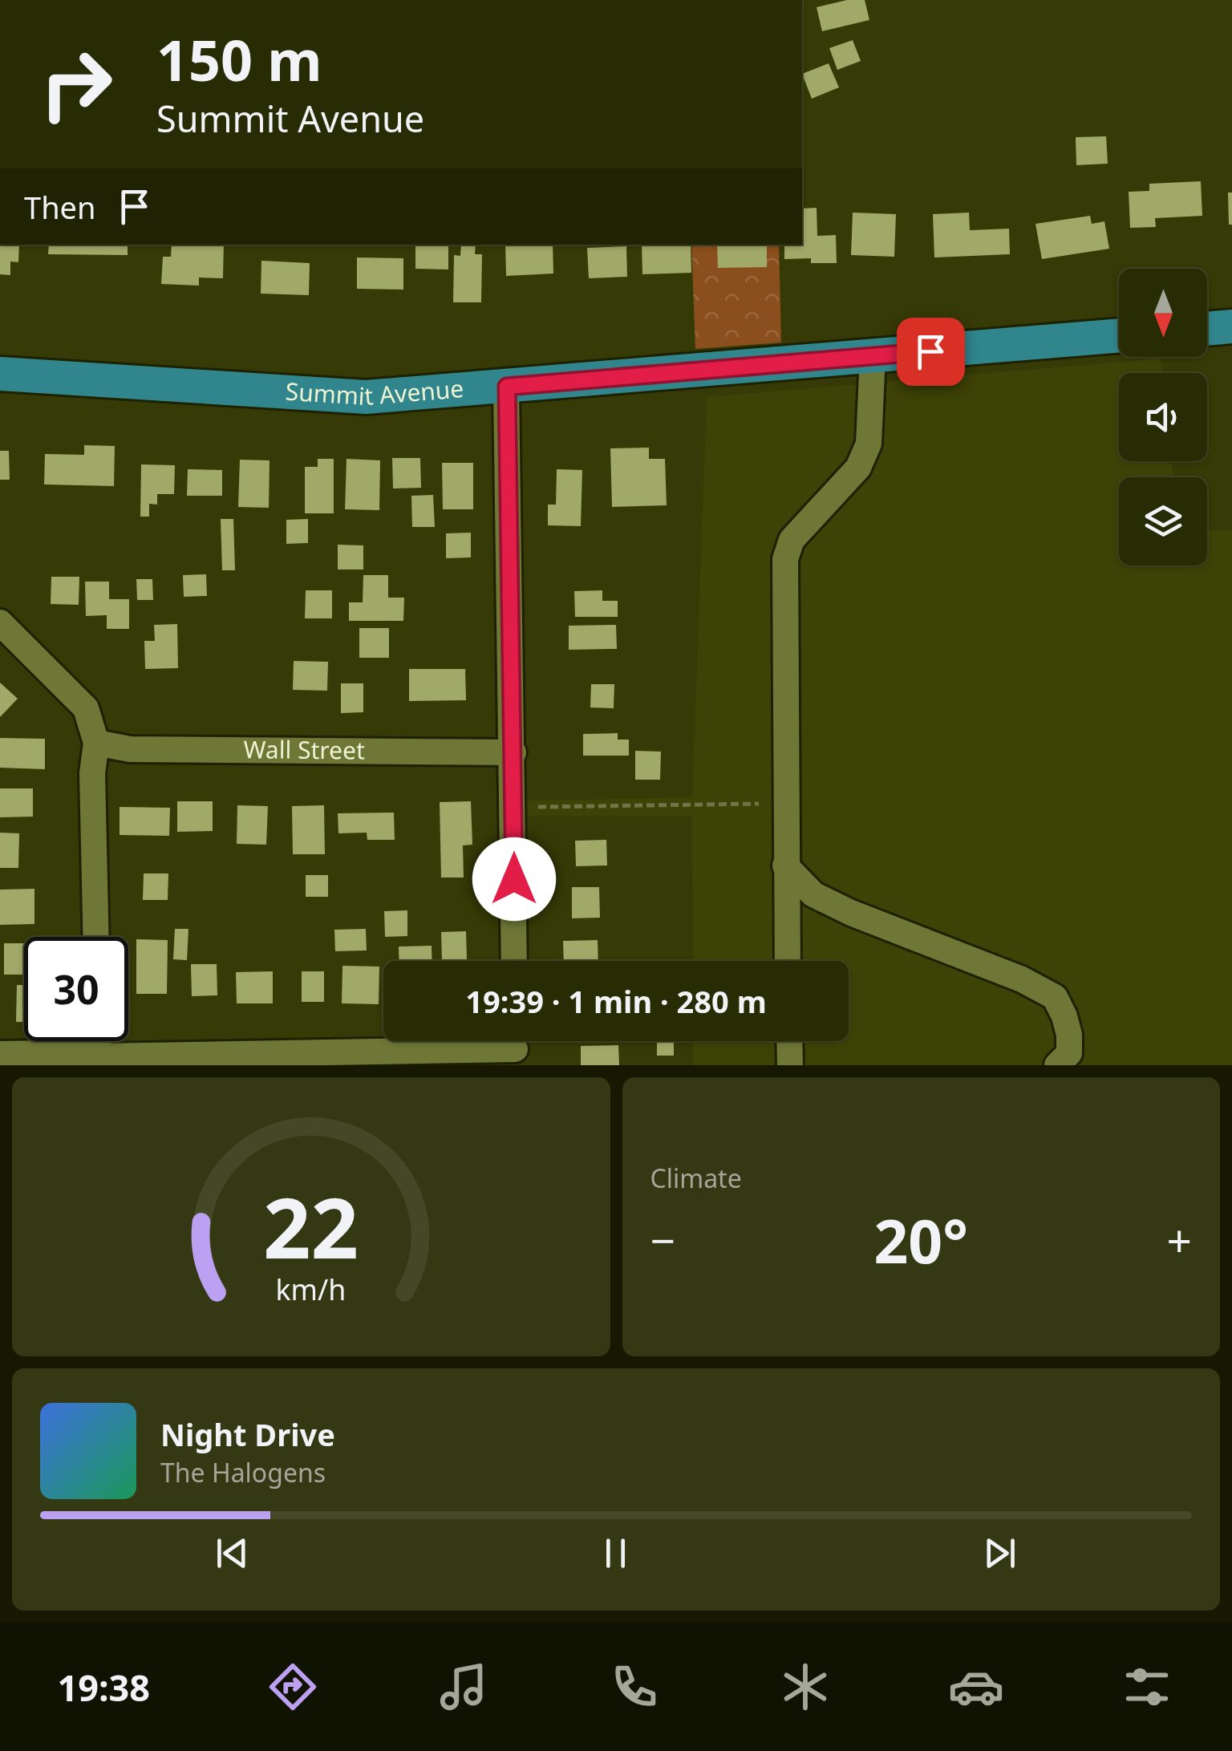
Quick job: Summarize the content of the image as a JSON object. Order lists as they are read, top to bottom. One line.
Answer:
{"streets":{"main road":["Summit Avenue"],"street":["Wall Street"]},"north":"bottom","page":{"turn":["150 m","Summit Avenue"],"then":"Then","limit":"30","trip":"19:39 · 1 min · 280 m","tile":"Climate","heat":["−","20°","+"],"song":["Night Drive","The Halogens"],"tabs":"19:38","gauge":["22","km/h"]}}
